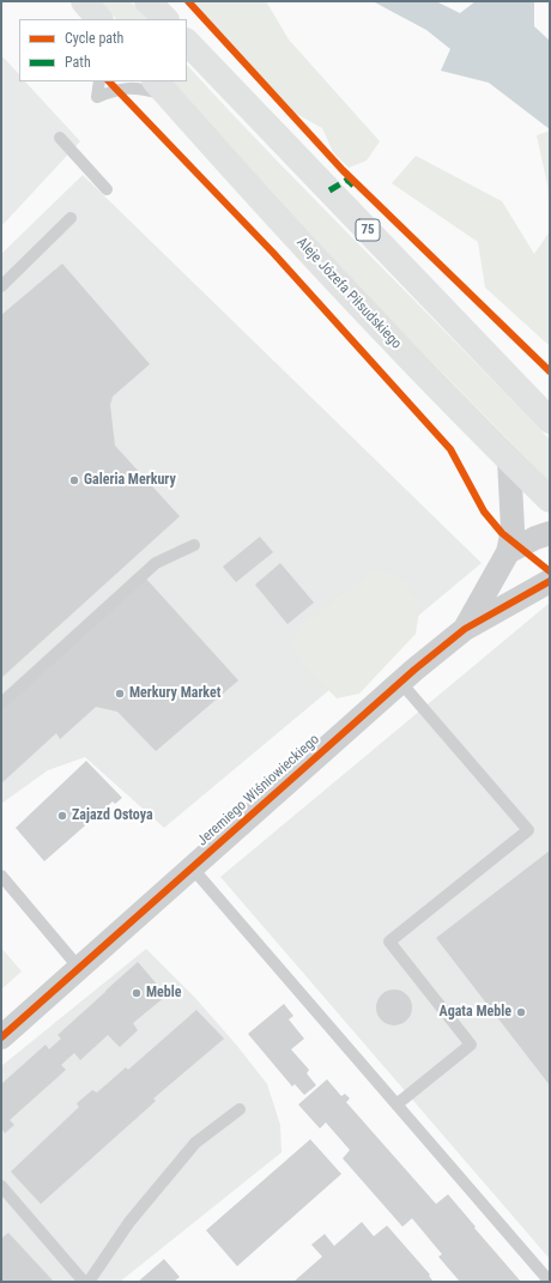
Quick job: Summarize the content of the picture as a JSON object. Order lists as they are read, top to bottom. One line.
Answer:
{"streets":{"main road":["75","Aleje Józefa Piłsudskiego"],"street":["Jeremiego Wiśniowieckiego"]},"crossings":[["Aleje Józefa Piłsudskiego","Jeremiego Wiśniowieckiego"]],"places":["Galeria Merkury","Merkury Market","Zajazd Ostoya","Meble","Agata Meble"],"legend":["Cycle path","Path"]}
